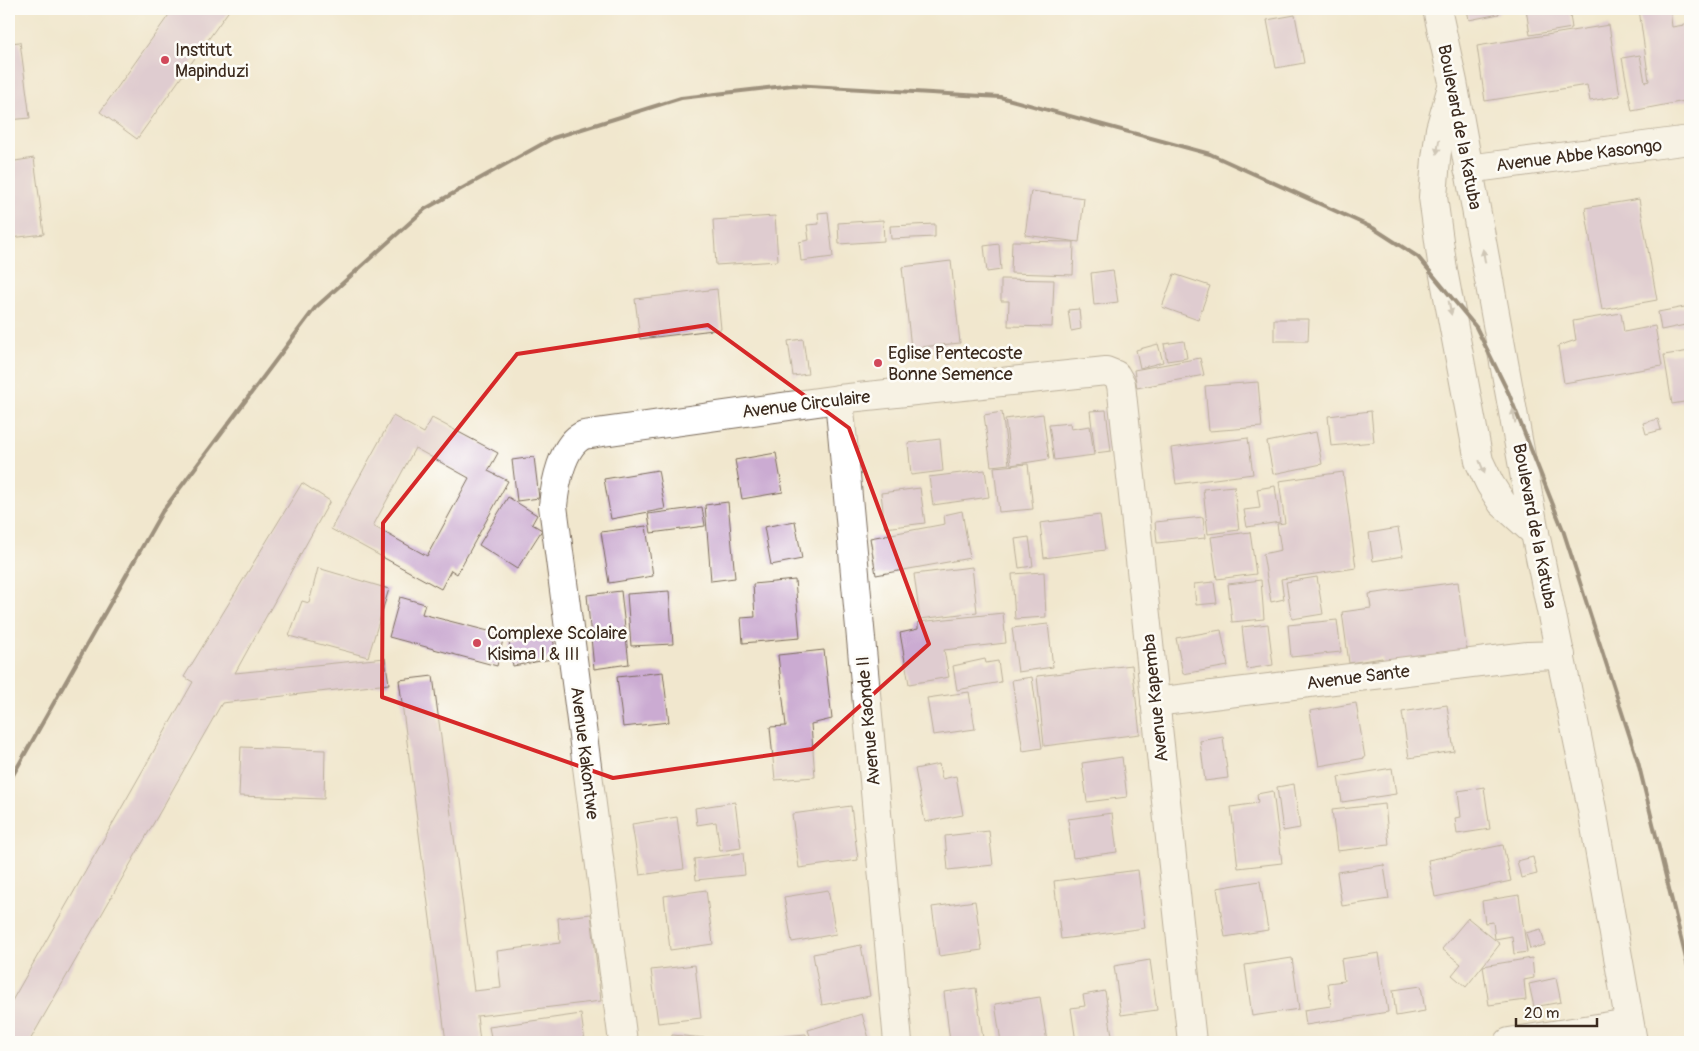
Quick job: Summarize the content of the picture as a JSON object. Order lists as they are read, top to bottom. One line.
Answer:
{"streets":{"street":["Boulevard de la Katuba","Avenue Abbe Kasongo","Avenue Circulaire","Avenue Sante","Avenue Kapemba","Avenue Kaonde II","Avenue Kakontwe"]},"crossings":[["Boulevard de la Katuba","Avenue Abbe Kasongo"],["Boulevard de la Katuba","Avenue Sante"],["Avenue Circulaire","Avenue Kapemba"],["Avenue Circulaire","Avenue Kaonde II"],["Avenue Circulaire","Avenue Kakontwe"],["Avenue Sante","Avenue Kapemba"]],"places":["Institut Mapinduzi","Eglise Pentecoste Bonne Semence","Complexe Scolaire Kisima I & III"],"scale_bar":"20 m"}
